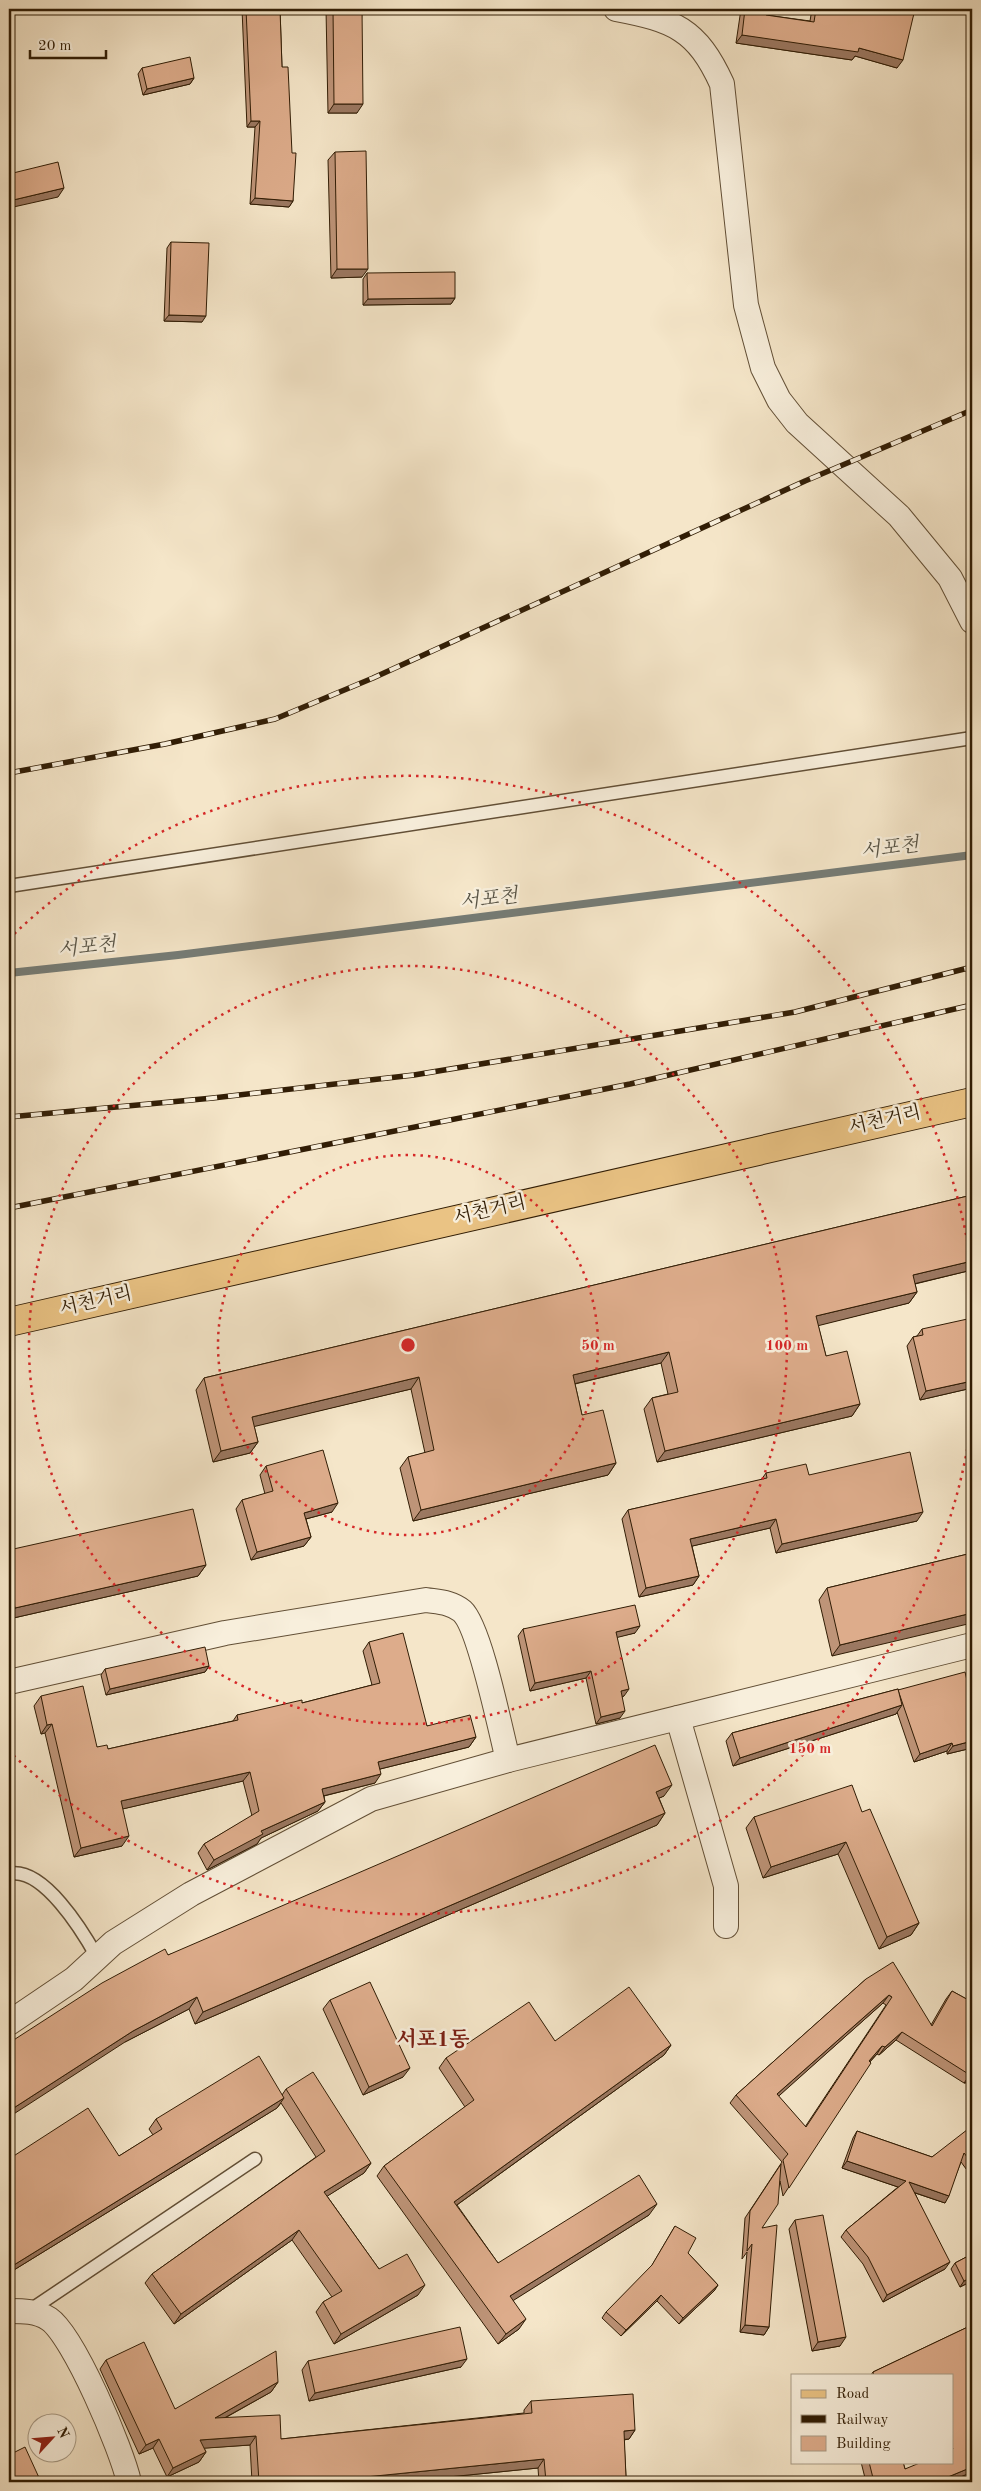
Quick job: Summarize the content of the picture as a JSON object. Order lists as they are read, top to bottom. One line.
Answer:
{"streets":{"main road":["서천거리"]},"districts":["서포1동"],"water":["서포천"],"legend":["Road","Railway","Building"],"scale_bar":"20 m","north":"top right","rings":["50 m","100 m","150 m"]}
